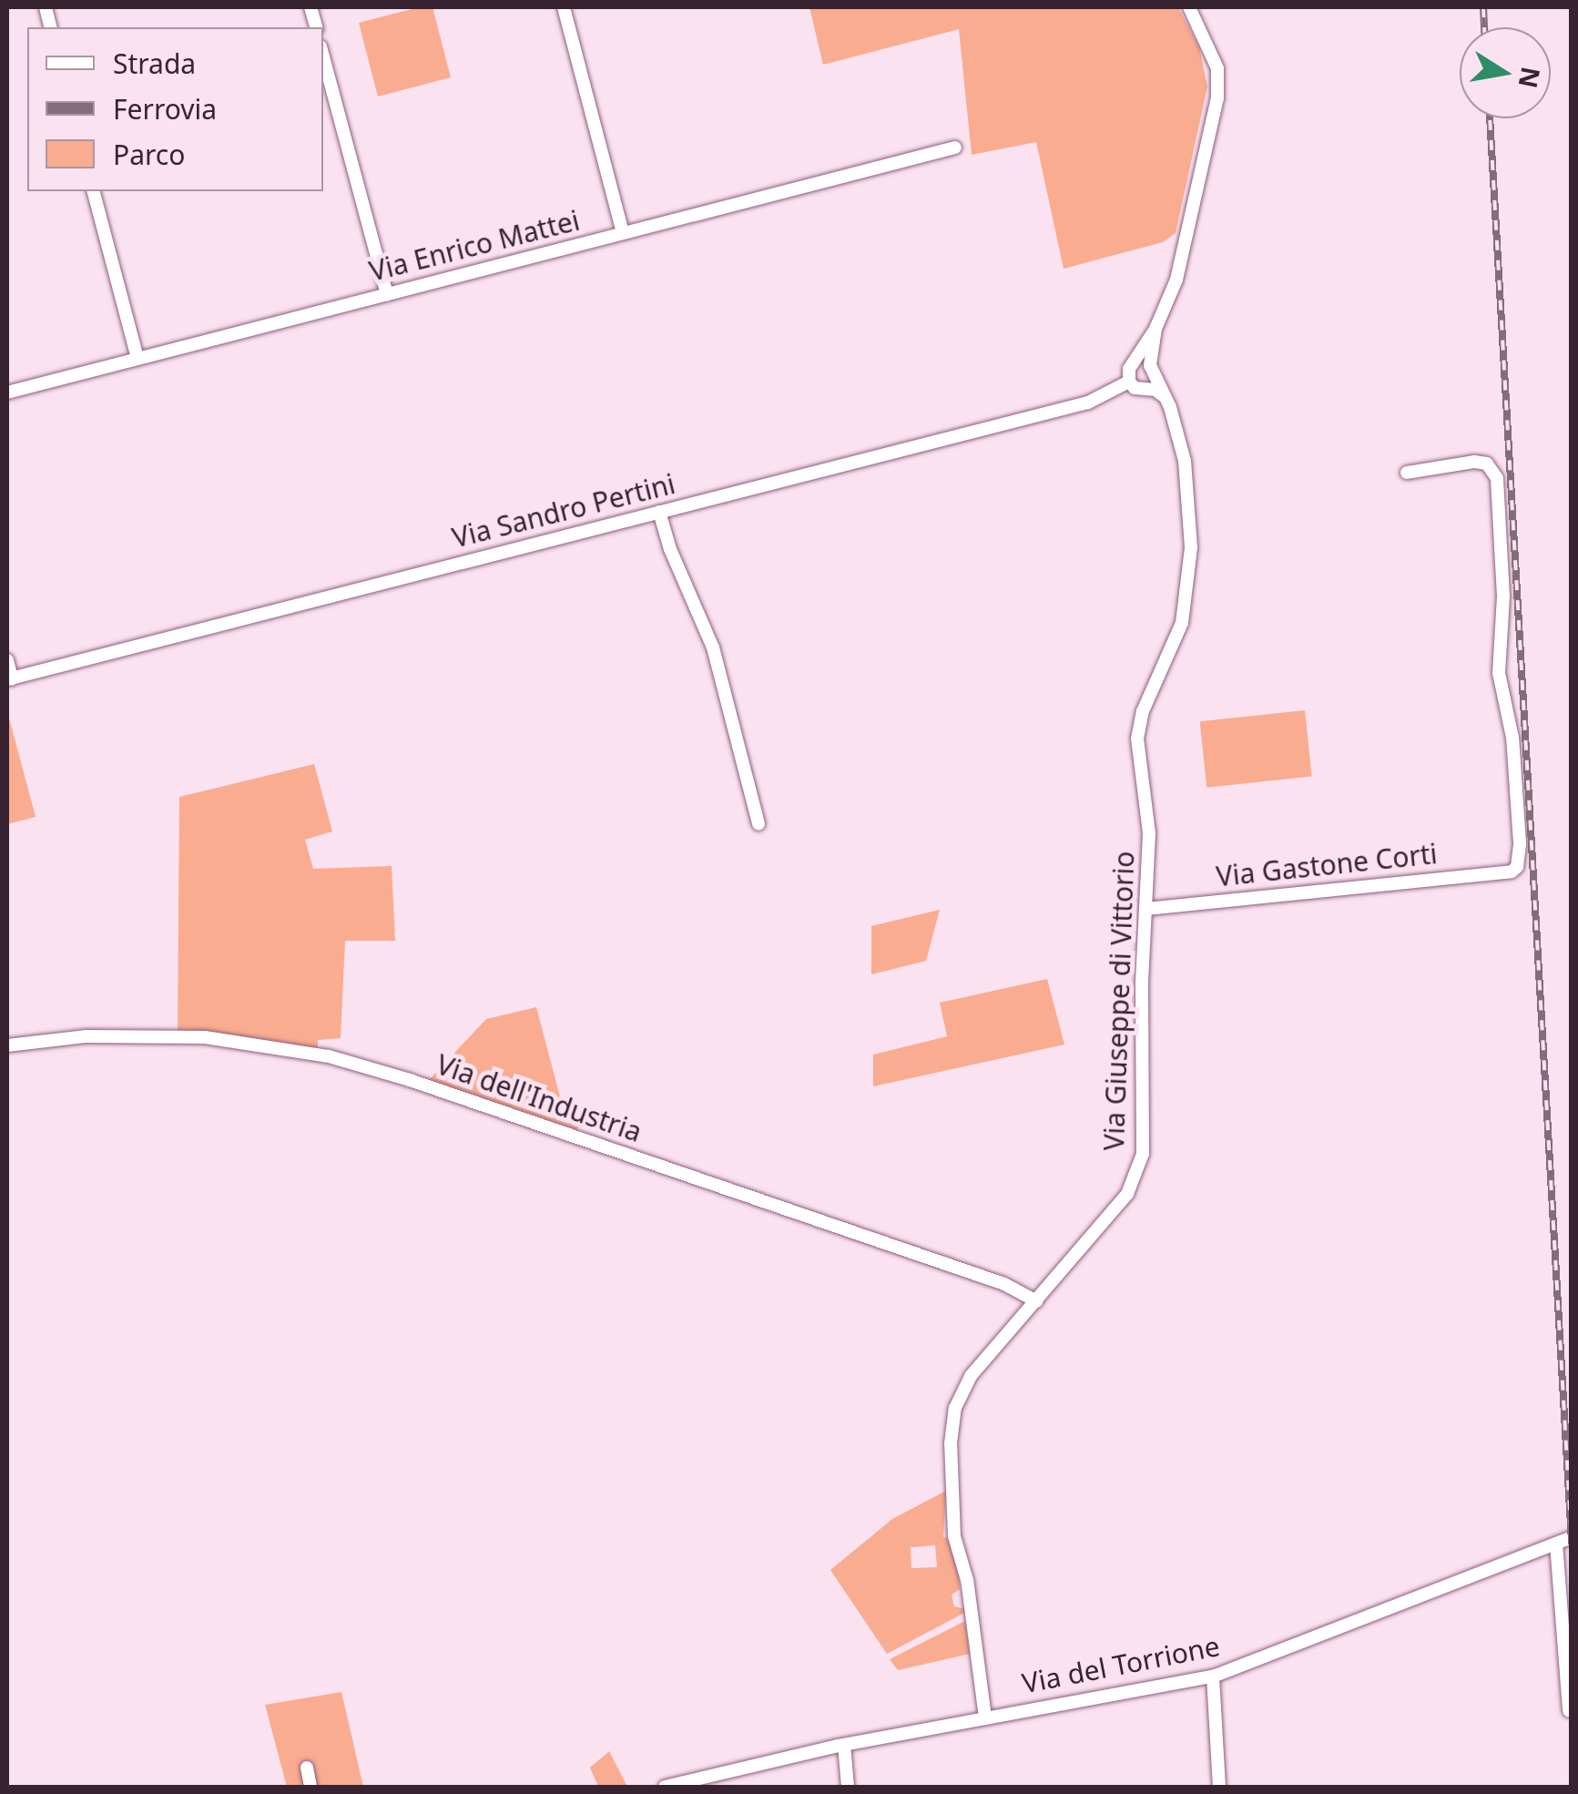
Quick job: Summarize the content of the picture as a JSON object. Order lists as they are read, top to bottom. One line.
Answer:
{"streets":{"street":["Via Enrico Mattei","Via Sandro Pertini","Via Gastone Corti","Via Giuseppe di Vittorio","Via dell'Industria","Via del Torrione"]},"crossings":[["Via Sandro Pertini","Via Giuseppe di Vittorio"],["Via Gastone Corti","Via Giuseppe di Vittorio"],["Via Giuseppe di Vittorio","Via dell'Industria"],["Via Giuseppe di Vittorio","Via del Torrione"]],"legend":["Strada","Ferrovia","Parco"],"north":"right"}
